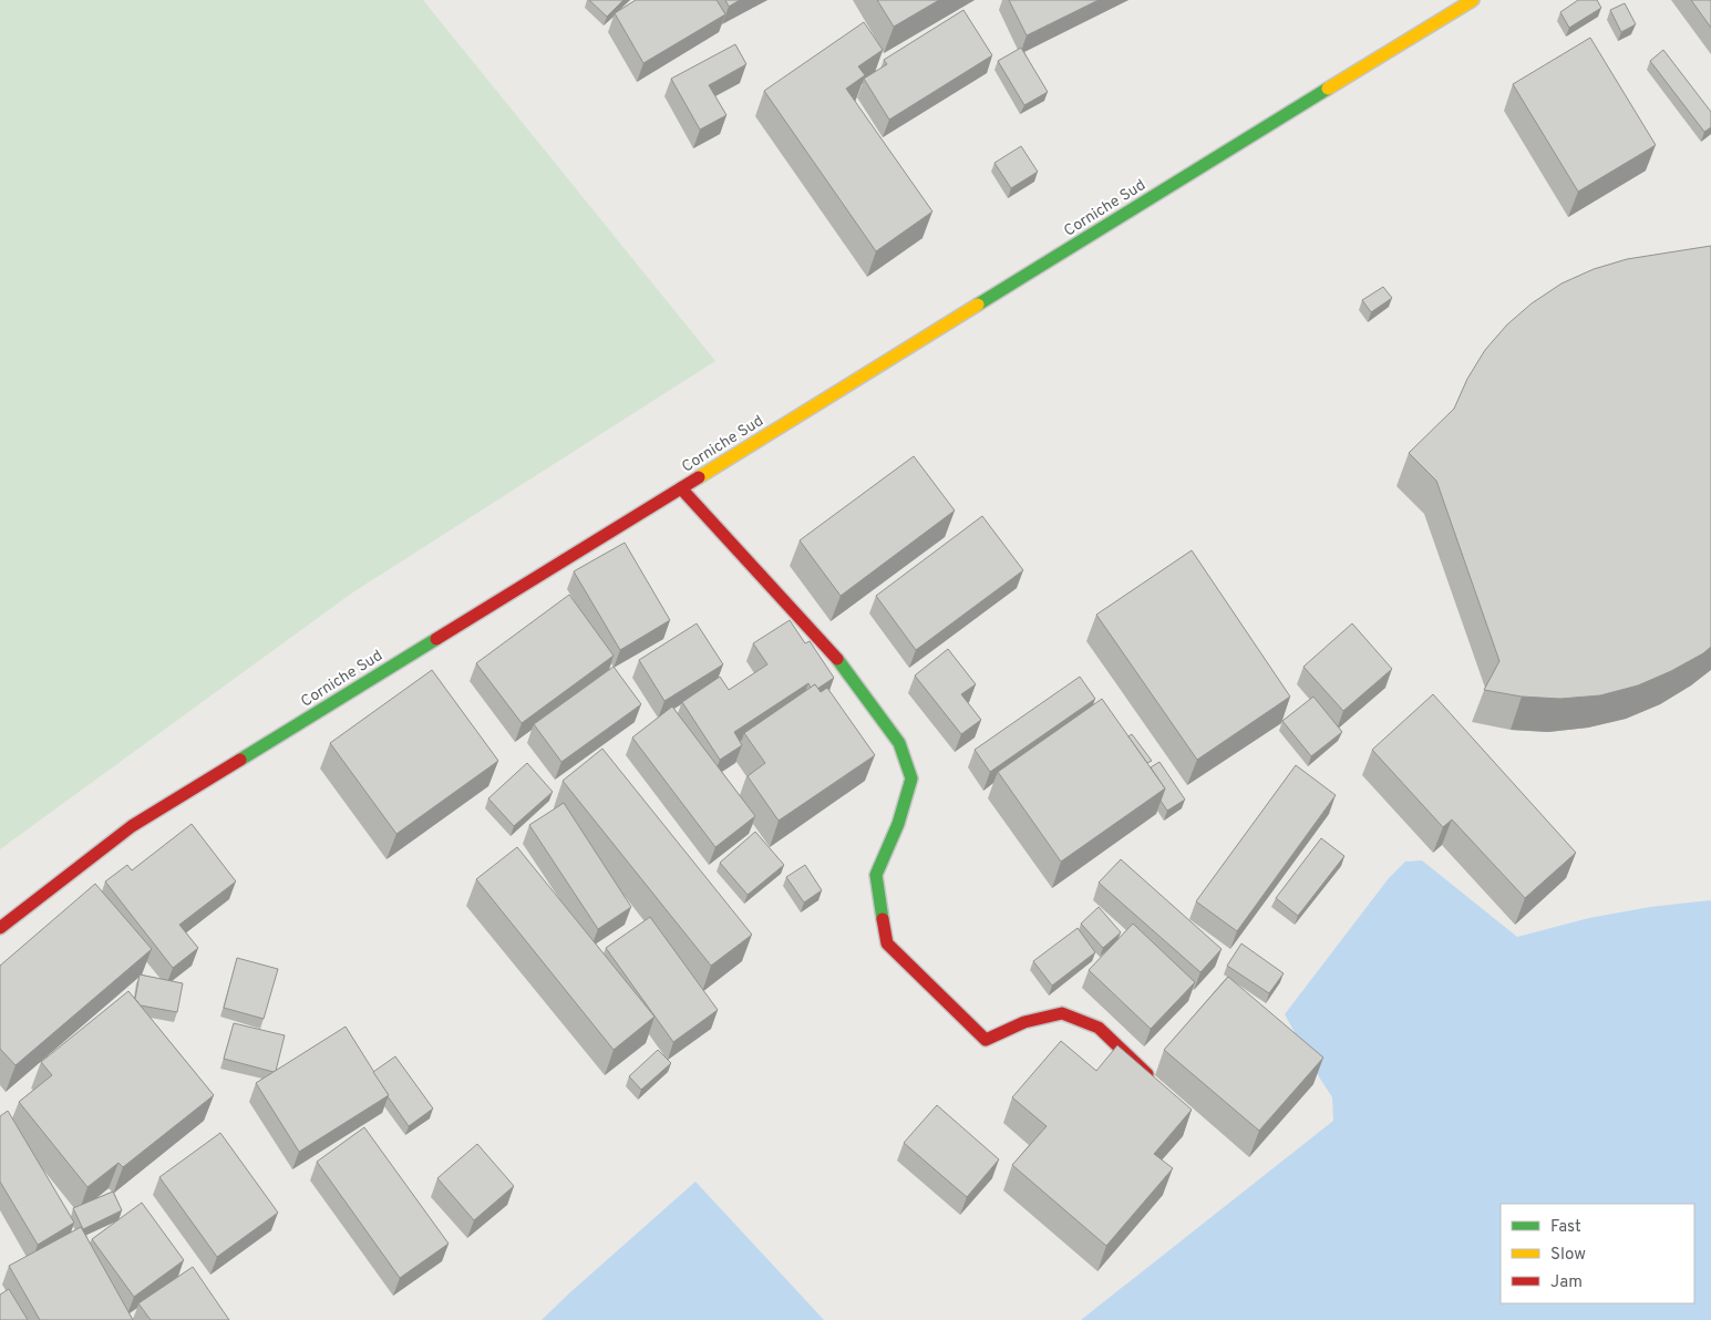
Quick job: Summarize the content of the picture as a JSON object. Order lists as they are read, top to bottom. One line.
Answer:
{"streets":{"main road":["Corniche Sud"]},"legend":["Fast","Slow","Jam"]}
